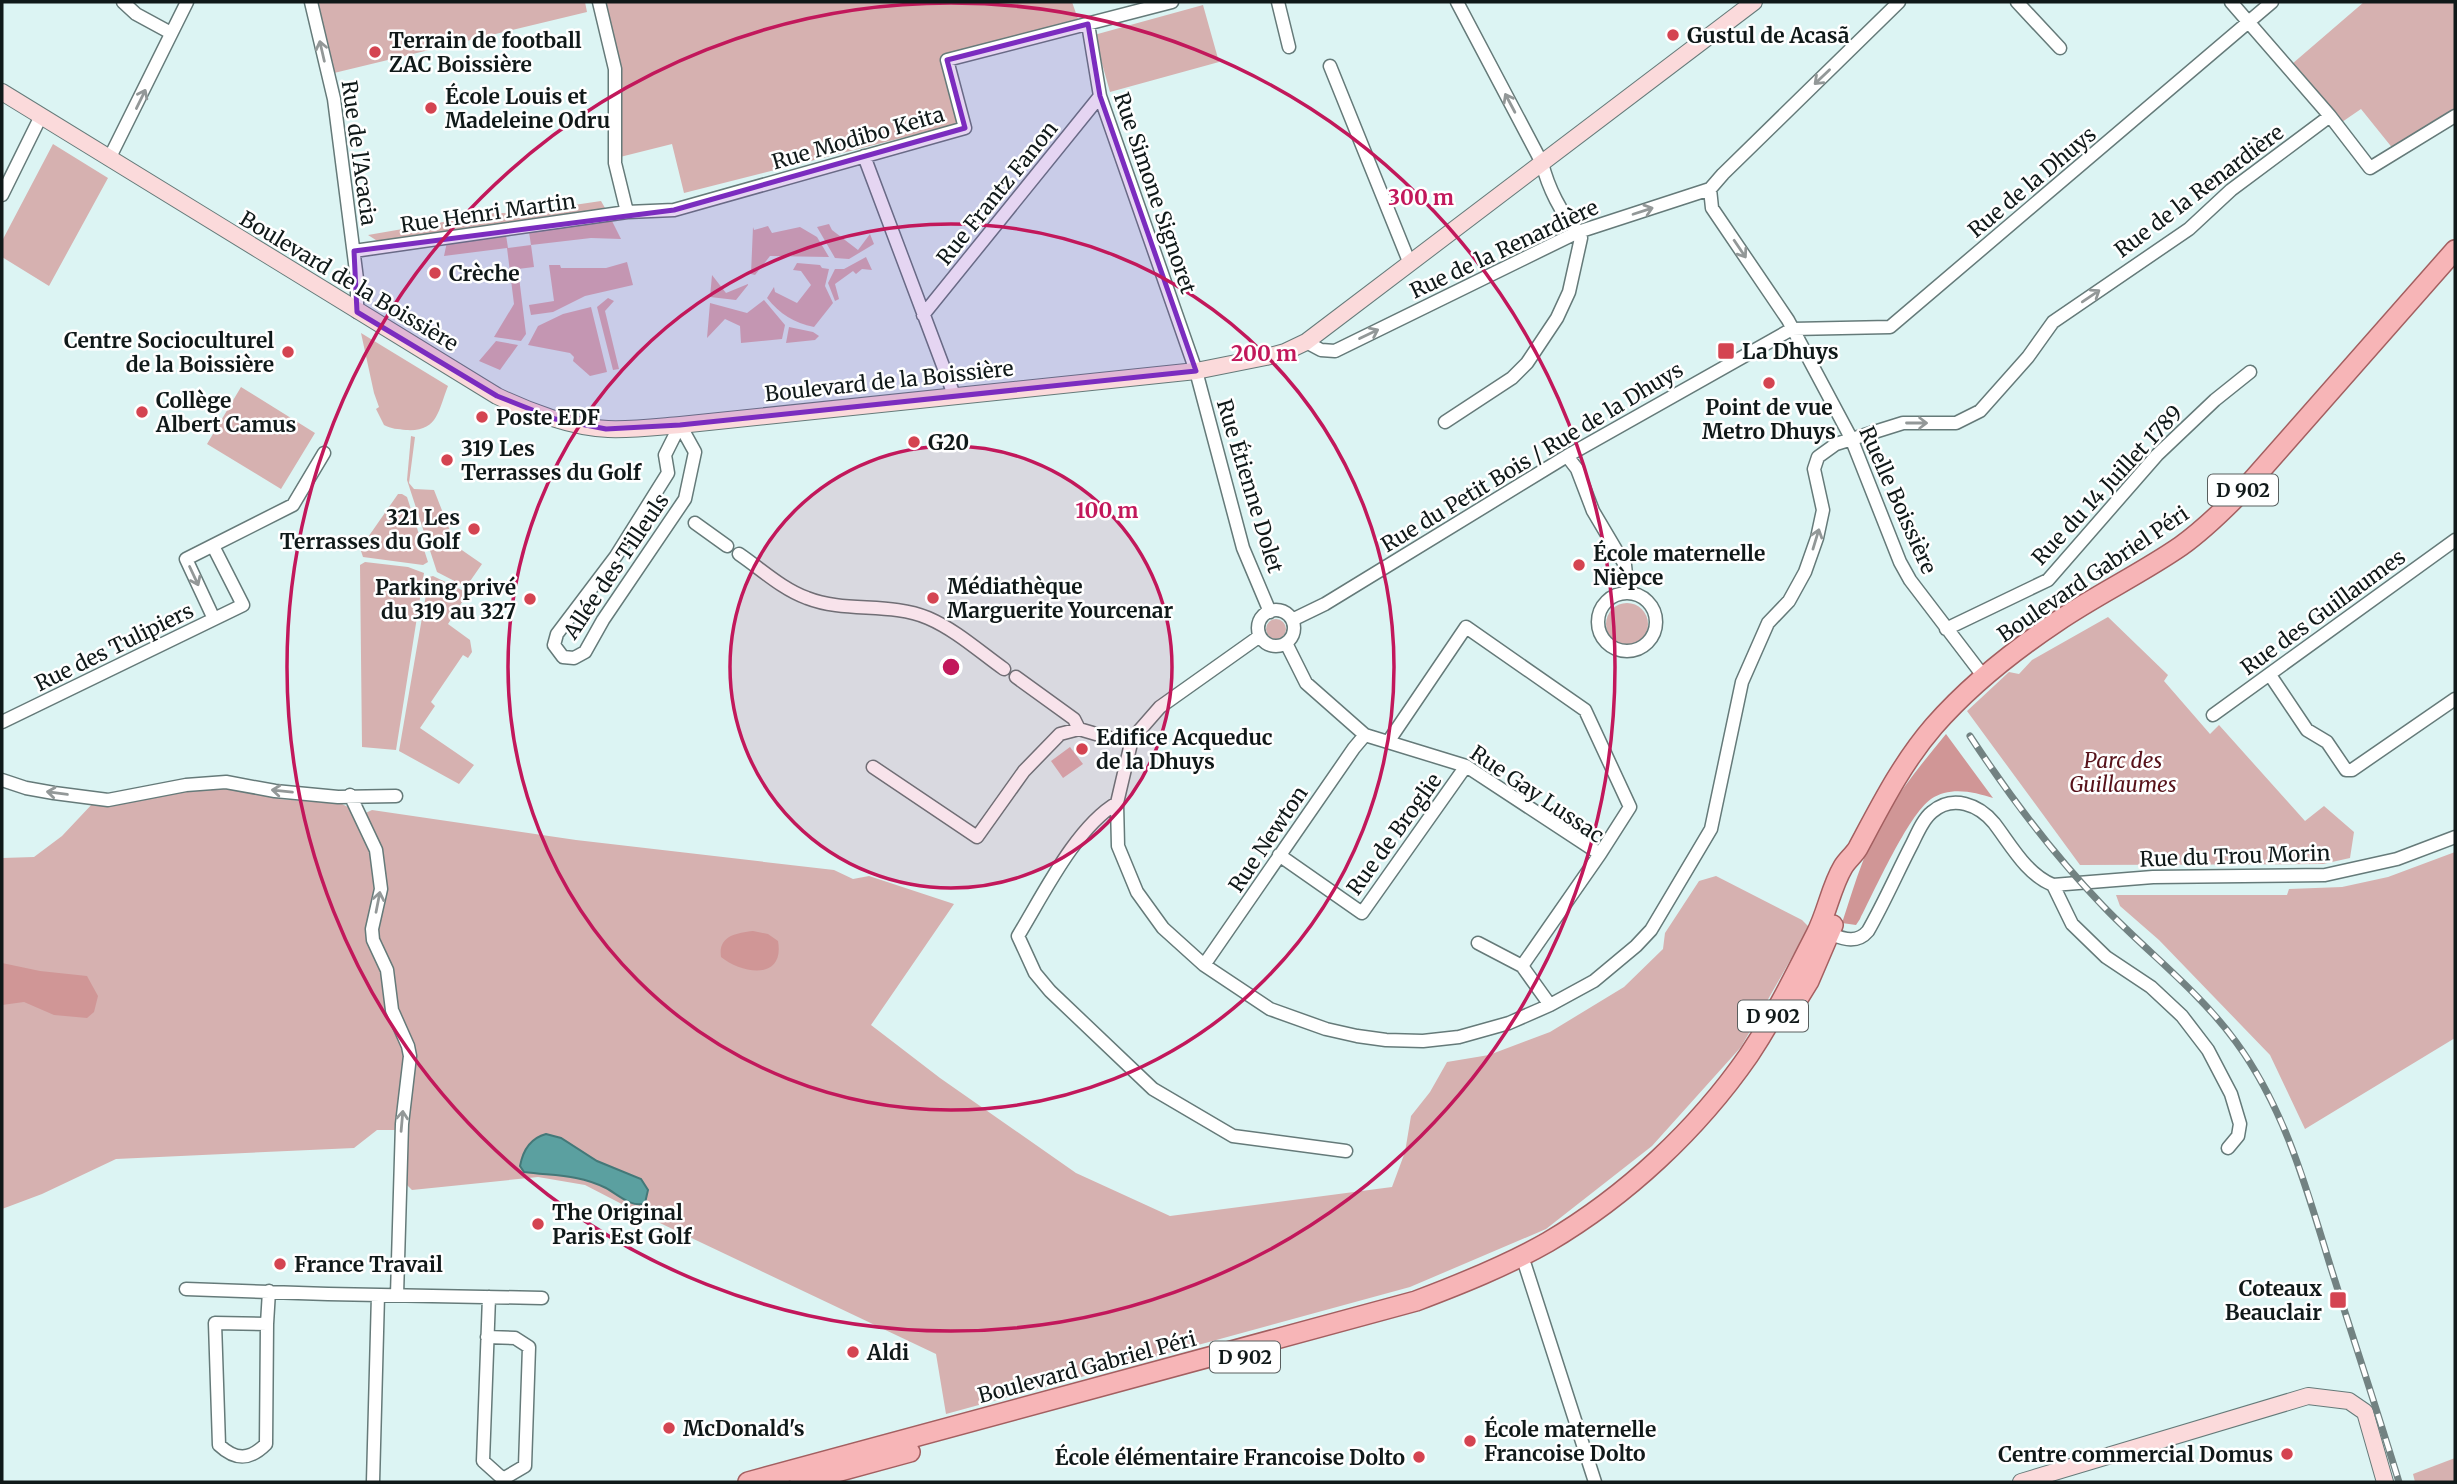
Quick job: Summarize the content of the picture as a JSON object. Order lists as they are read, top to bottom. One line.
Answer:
{"streets":{"main road":["Boulevard de la Boissière","D 902","Boulevard Gabriel Péri"],"street":["Rue Modibo Keita","Rue de l'Acacia","Rue de la Dhuys","Rue de la Renardière","Rue Frantz Fanon","Rue Simone Signoret","Rue Henri Martin","Rue du Petit Bois / Rue de la Dhuys","Rue du 14 Juillet 1789","Rue Étienne Dolet","Ruelle Boissière","Allée des Tilleuls","Rue des Guillaumes","Rue des Tulipiers","Rue Gay Lussac","Rue de Broglie","Rue Newton","Rue du Trou Morin"]},"crossings":[["Rue Modibo Keita","Rue Simone Signoret"],["Rue Modibo Keita","Rue Henri Martin"],["Rue de l'Acacia","Rue Henri Martin"],["Rue de l'Acacia","Boulevard de la Boissière"],["Rue de la Dhuys","Rue du Petit Bois / Rue de la Dhuys"],["Rue de la Dhuys","Ruelle Boissière"],["Rue de la Renardière","Boulevard de la Boissière"],["Rue de la Renardière","Ruelle Boissière"],["Rue Frantz Fanon","Rue Simone Signoret"],["Rue Simone Signoret","Boulevard de la Boissière"],["Rue Simone Signoret","Rue Étienne Dolet"],["Boulevard de la Boissière","Rue Étienne Dolet"],["Boulevard de la Boissière","Allée des Tilleuls"],["Rue du Petit Bois / Rue de la Dhuys","Rue Étienne Dolet"],["Rue du Petit Bois / Rue de la Dhuys","Ruelle Boissière"],["Rue du Petit Bois / Rue de la Dhuys","Rue Gay Lussac"],["Rue du 14 Juillet 1789","Ruelle Boissière"],["Rue Étienne Dolet","Rue Gay Lussac"],["Ruelle Boissière","Boulevard Gabriel Péri"],["Rue Gay Lussac","Rue de Broglie"],["Rue Gay Lussac","Rue Newton"],["Rue de Broglie","Rue Newton"]],"one_way":["Rue de l'Acacia"],"parks":["Parc des Guillaumes"],"places":{"other":["Gustul de Acasã","Terrain de football ZAC Boissière","École Louis et Madeleine Odru","Crèche","Centre Socioculturel de la Boissière","Point de vue Metro Dhuys","Collège Albert Camus","Poste EDF","G20","319 Les Terrasses du Golf","321 Les Terrasses du Golf","École maternelle Nièpce","Médiathèque Marguerite Yourcenar","Parking privé du 319 au 327","Edifice Acqueduc de la Dhuys","The Original Paris Est Golf","France Travail","Aldi","McDonald's","École maternelle Francoise Dolto","Centre commercial Domus","École élémentaire Francoise Dolto"],"transit":["La Dhuys","Coteaux Beauclair"]},"rings":["300 m","200 m","100 m"]}
